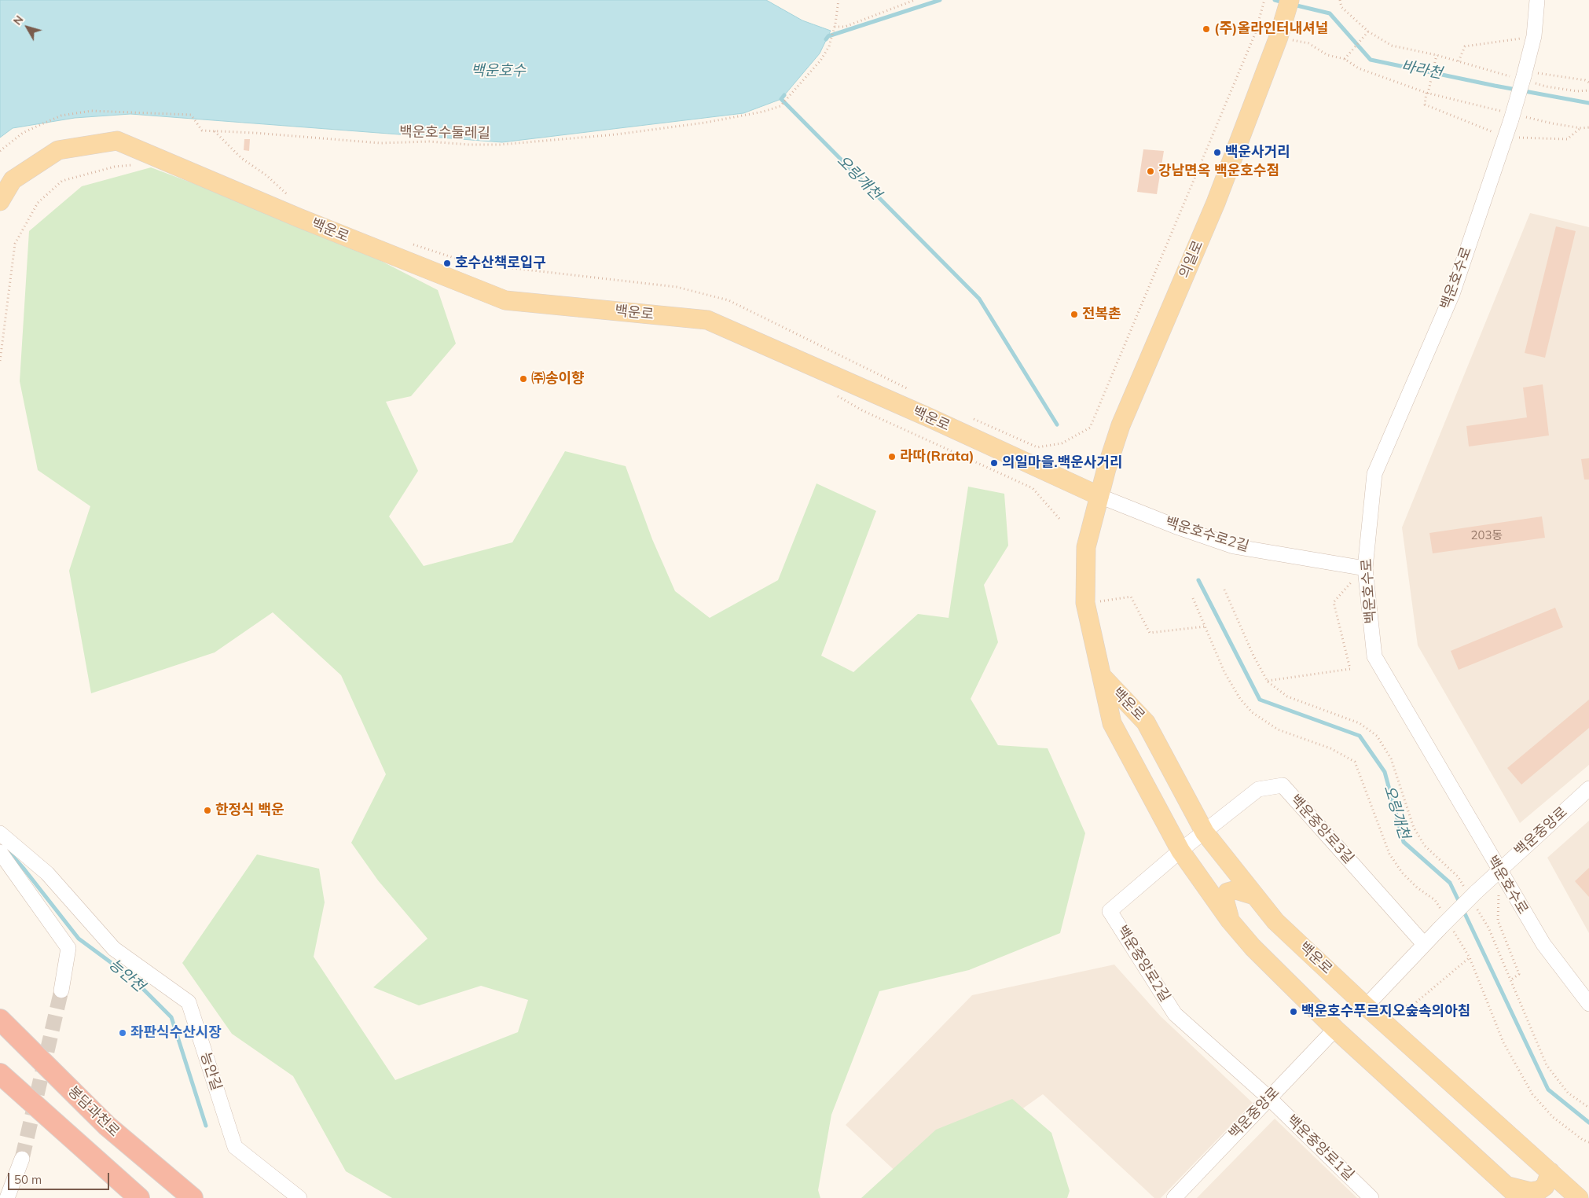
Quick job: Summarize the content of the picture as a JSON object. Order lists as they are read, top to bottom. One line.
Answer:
{"streets":{"highway":["봉담과천로"],"main road":["백운로","의일로"],"street":["백운호수로","백운호수로2길","백운중앙로3길","백운중앙로","백운중앙로2길","능안길","백운중앙로1길"],"path":["백운호수둘레길"]},"crossings":[["백운로","의일로"],["백운로","백운호수로2길"],["백운로","백운중앙로3길"],["백운로","백운중앙로"],["백운로","백운중앙로2길"],["의일로","백운호수로2길"],["백운호수로","백운호수로2길"],["백운호수로","백운중앙로"],["백운중앙로3길","백운중앙로2길"],["백운중앙로","백운중앙로2길"],["백운중앙로","백운중앙로1길"],["백운중앙로2길","백운중앙로1길"]],"water":["바라천","백운호수","오링개천","능안천"],"places":["(주)올라인터내셔널","백운사거리","강남면옥 백운호수점","호수산책로입구","전복촌","㈜송이향","라따(Rrata)","의일마을.백운사거리","한정식 백운","백운호수푸르지오숲속의아침","좌판식수산시장"],"house_numbers":["203동"],"scale_bar":"50 m","north":"top left"}
